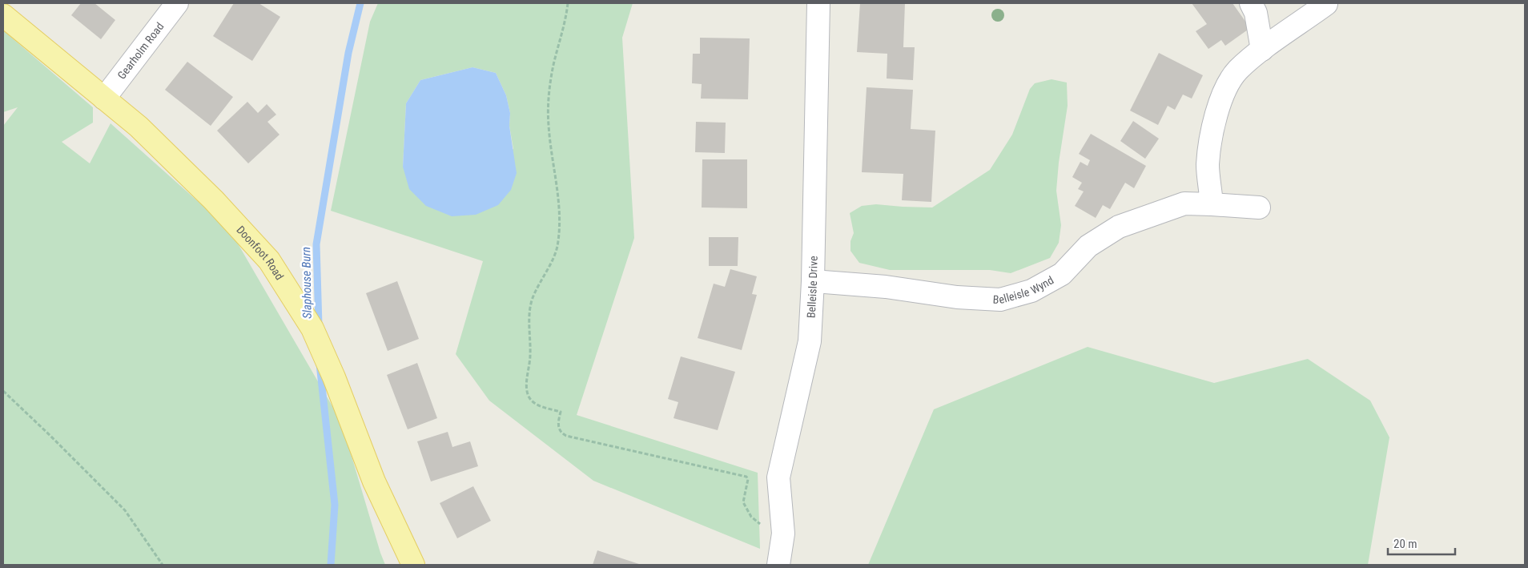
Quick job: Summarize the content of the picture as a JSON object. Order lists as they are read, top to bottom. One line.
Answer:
{"streets":{"main road":["Doonfoot Road"],"street":["Gearholm Road","Belleisle Drive","Belleisle Wynd"]},"crossings":[["Gearholm Road","Doonfoot Road"],["Belleisle Drive","Belleisle Wynd"]],"water":["Slaphouse Burn"],"scale_bar":"20 m"}
